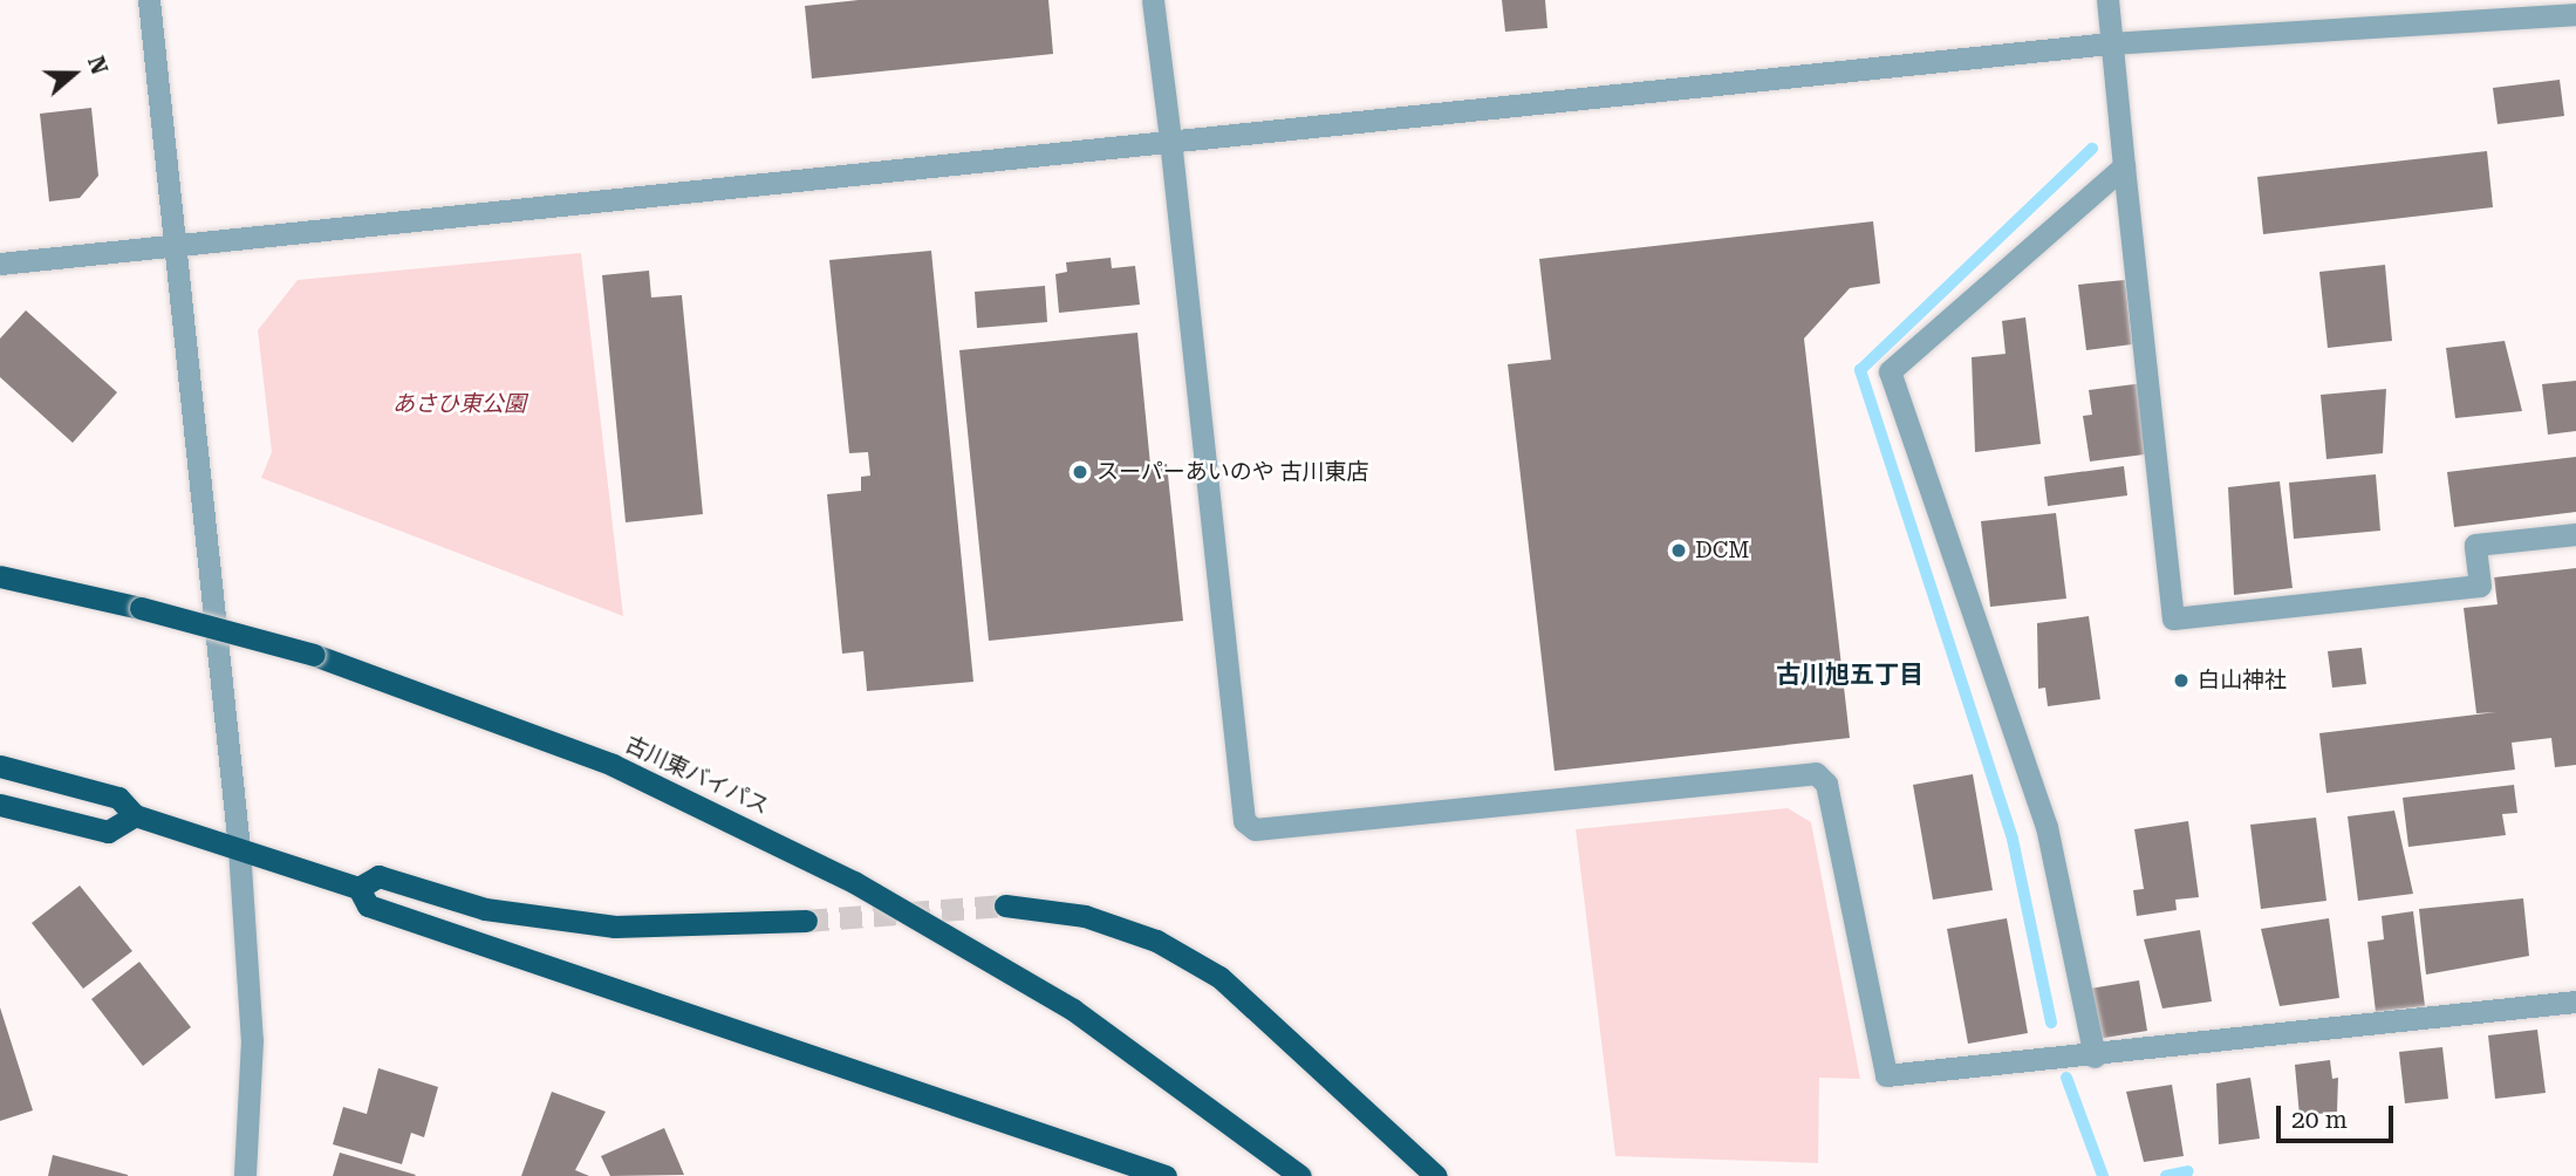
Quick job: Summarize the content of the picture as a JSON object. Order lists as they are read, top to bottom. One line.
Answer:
{"streets":{"highway":["古川東バイパス"]},"districts":["古川旭五丁目"],"parks":["あさひ東公園"],"places":["スーパーあいのや 古川東店","DCM","白山神社"],"scale_bar":"20 m","north":"right"}
